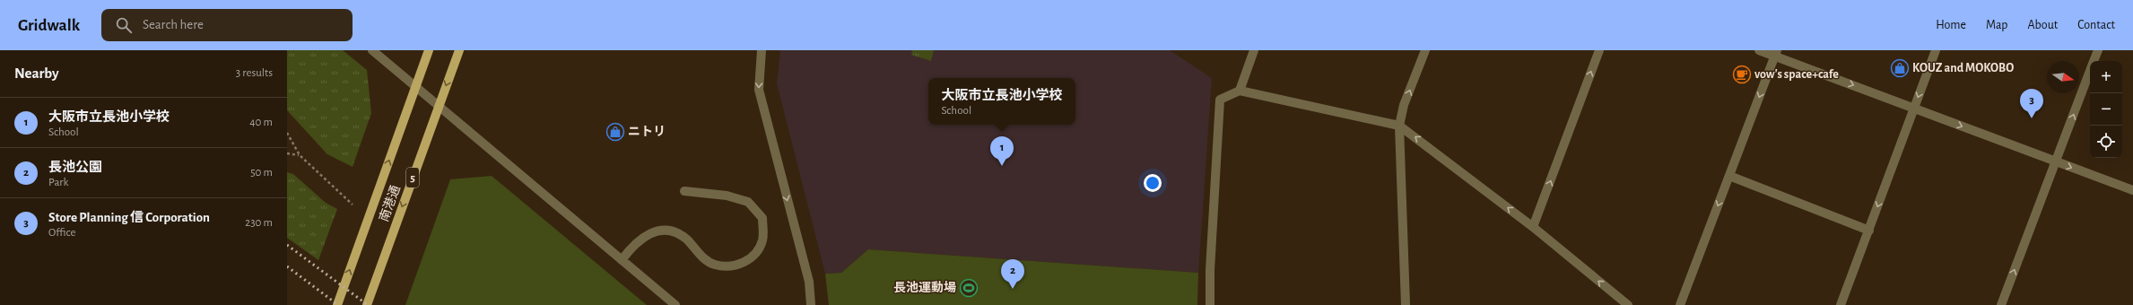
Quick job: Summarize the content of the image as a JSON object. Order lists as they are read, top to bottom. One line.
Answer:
{"streets":{"main road":["5","南港通"]},"places":{"shop":["KOUZ and MOKOBO","ニトリ"],"cafe":["vow's space+cafe"],"sports":["長池運動場"]},"north":"right","page":{"header":"Gridwalk","search":"Search here","nav":["Home","Map","About","Contact"],"heading":["Nearby","3 results"],"map_buttons":["+","−"],"popup":["大阪市立長池小学校","School"],"pins":["3","1","2"],"list":[{"mark":"1","name":"大阪市立長池小学校","note":"School","value":"40 m"},{"mark":"2","name":"長池公園","note":"Park","value":"50 m"},{"mark":"3","name":"Store Planning 信 Corporation","note":"Office","value":"230 m"}]}}
